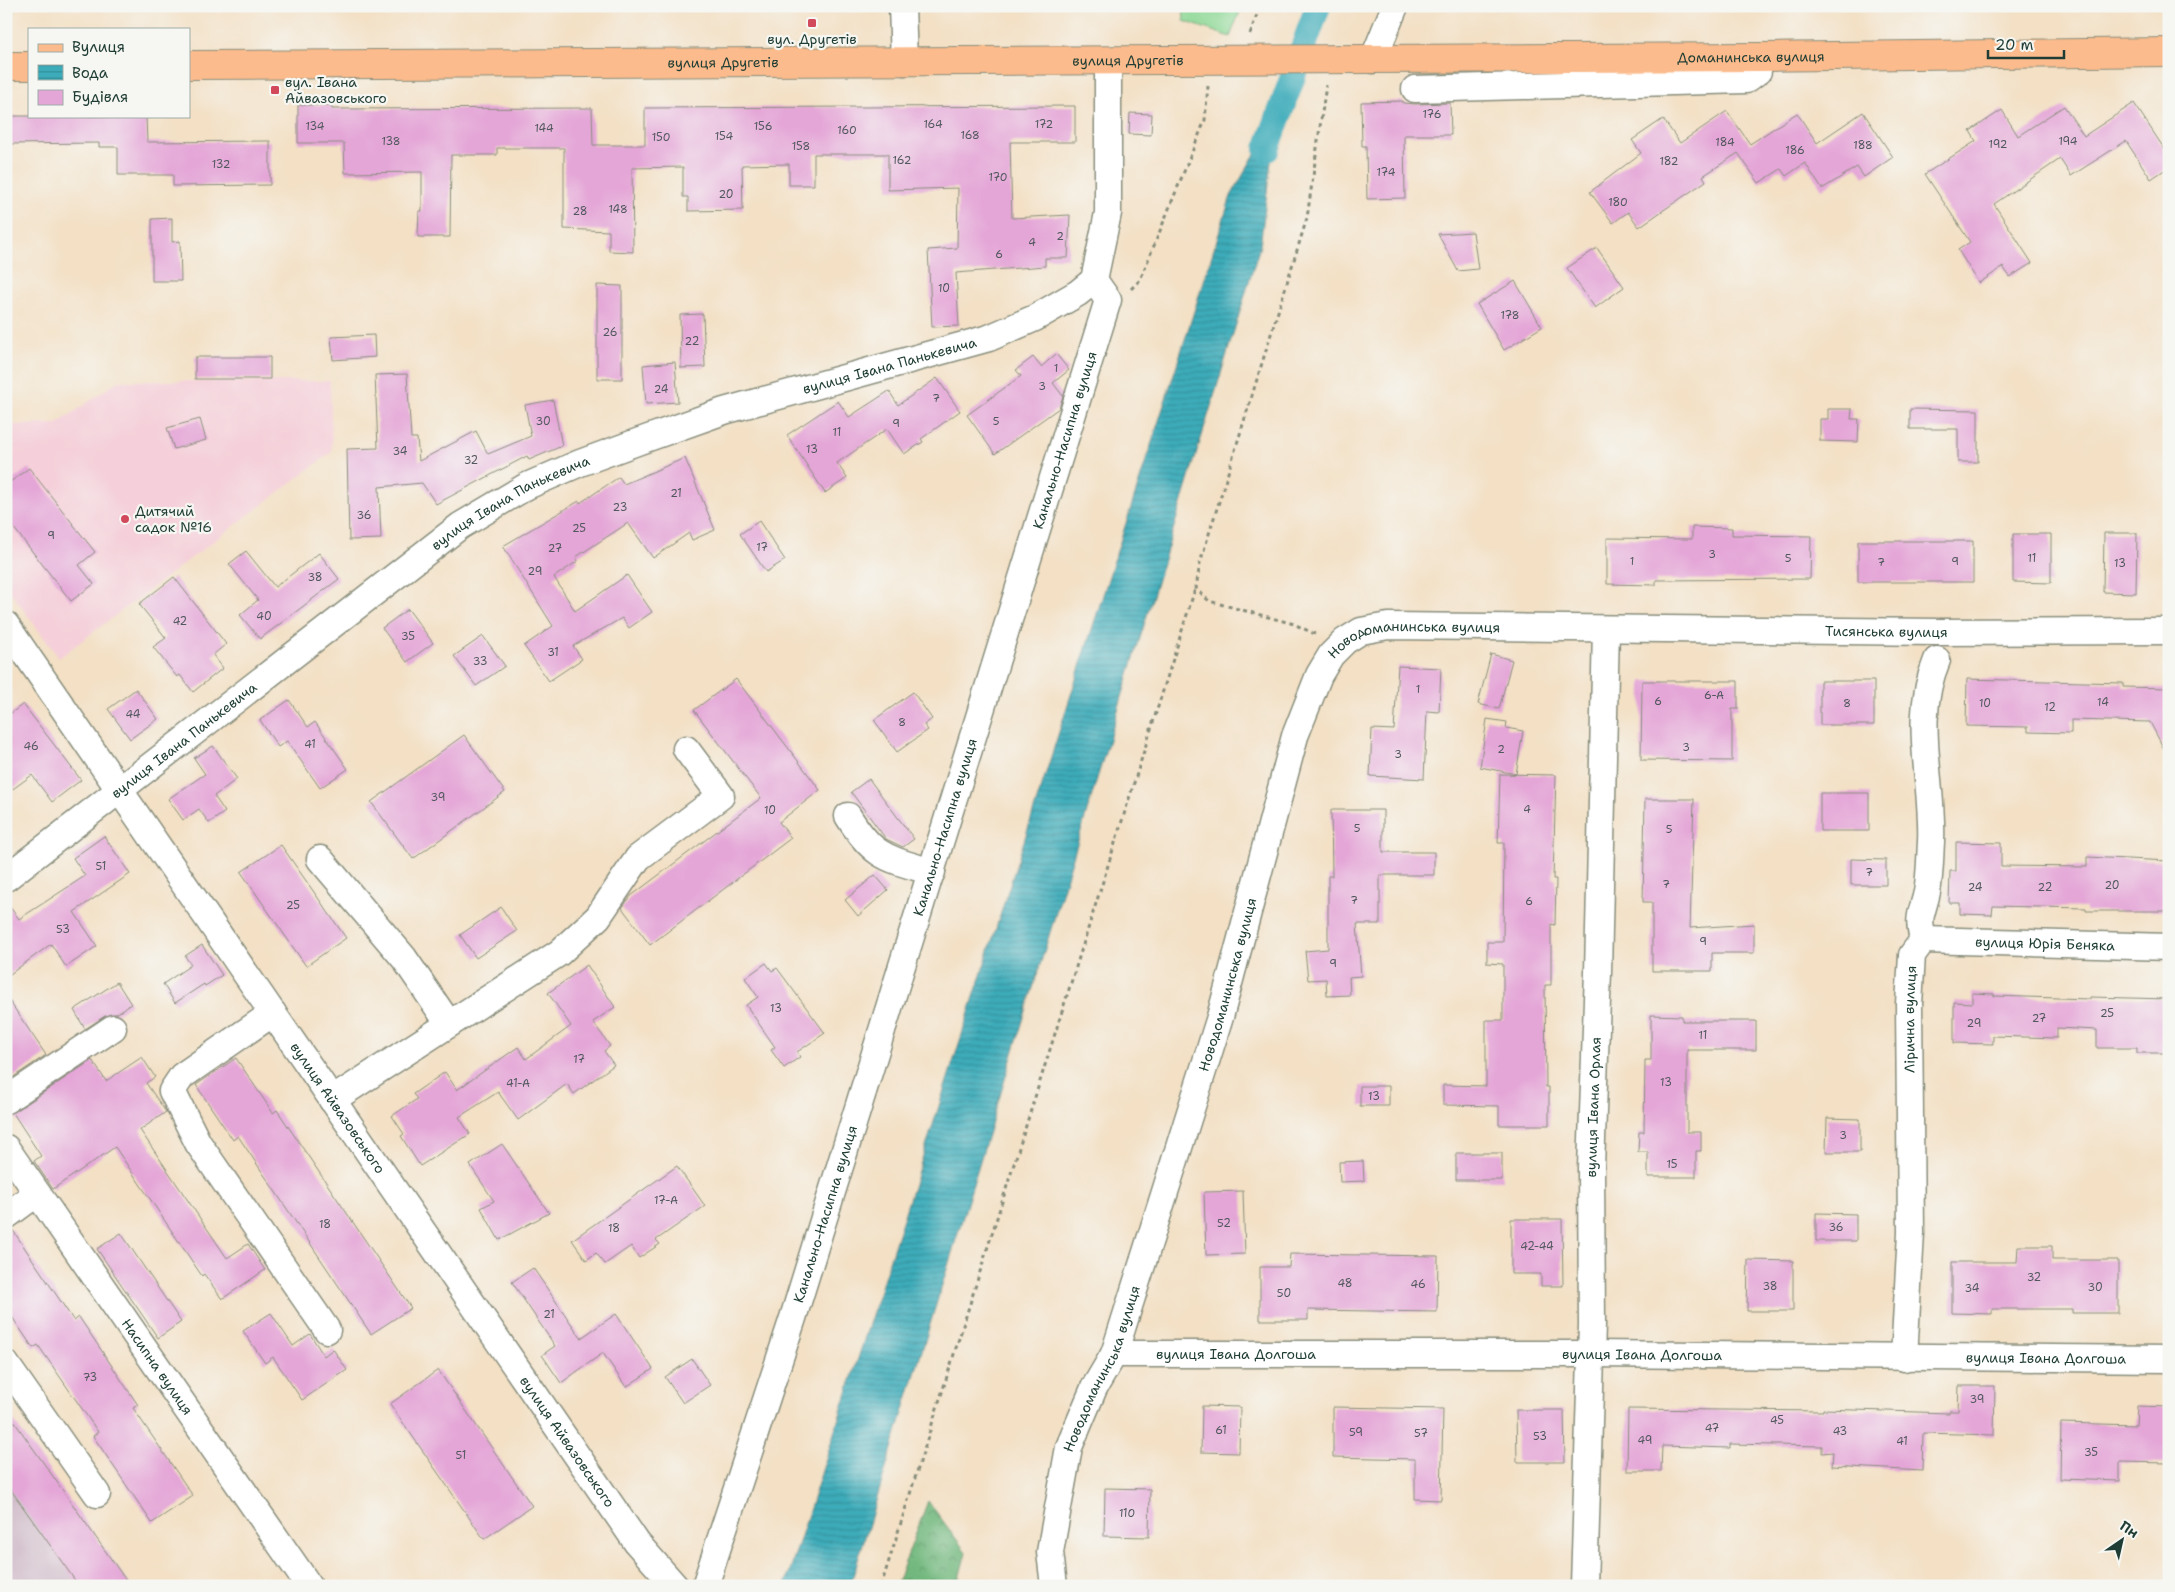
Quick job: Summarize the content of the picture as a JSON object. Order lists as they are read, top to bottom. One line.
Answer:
{"streets":{"main road":["Доманинська вулиця","вулиця Другетів"],"street":["вулиця Івана Панькевича","Канально-Насипна вулиця","Тисянська вулиця","Новодоманинська вулиця","вулиця Юрія Беняка","Лірична вулиця","вулиця Айвазовського","вулиця Івана Орлая","вулиця Івана Долгоша","Насипна вулиця"]},"crossings":[["Доманинська вулиця","вулиця Другетів"],["вулиця Другетів","Канально-Насипна вулиця"],["вулиця Івана Панькевича","Канально-Насипна вулиця"],["вулиця Івана Панькевича","вулиця Айвазовського"],["Тисянська вулиця","Новодоманинська вулиця"],["Тисянська вулиця","вулиця Івана Орлая"],["Новодоманинська вулиця","вулиця Івана Орлая"],["Новодоманинська вулиця","вулиця Івана Долгоша"],["вулиця Юрія Беняка","Лірична вулиця"],["Лірична вулиця","вулиця Івана Долгоша"],["вулиця Івана Орлая","вулиця Івана Долгоша"]],"places":{"transit":["вул. Другетів","вул. Івана Айвазовського"],"other":["Дитячий садок №16"]},"house_numbers":["176","164","172","134","156","144","160","168","154","150","138","194","184","192","188","158","186","162","182","132","174","170","20","180","148","28","2","4","6","10","178","26","22","1","3","24","7","30","5","9","11","13","34","32","21","23","36","25","9","17","27","3","5","11","1","9","7","13","29","38","40","42","35","31","33","1","6-А","6","14","8","10","12","44","8","41","46","3","2","3","39","4","10","5","5","51","7","7","20","24","22","7","6","25","53","9","9","13","25","27","29","11","17","13","41-А","13","3","15","17-А","52","18","36","18","42-44","32","48","46","38","30","34","50","21","73","39","45","47","61","43","59","57","53","49","41","35","51","110"],"legend":["Вулиця","Вода","Будівля"],"scale_bar":"20 m","north":"top right"}
